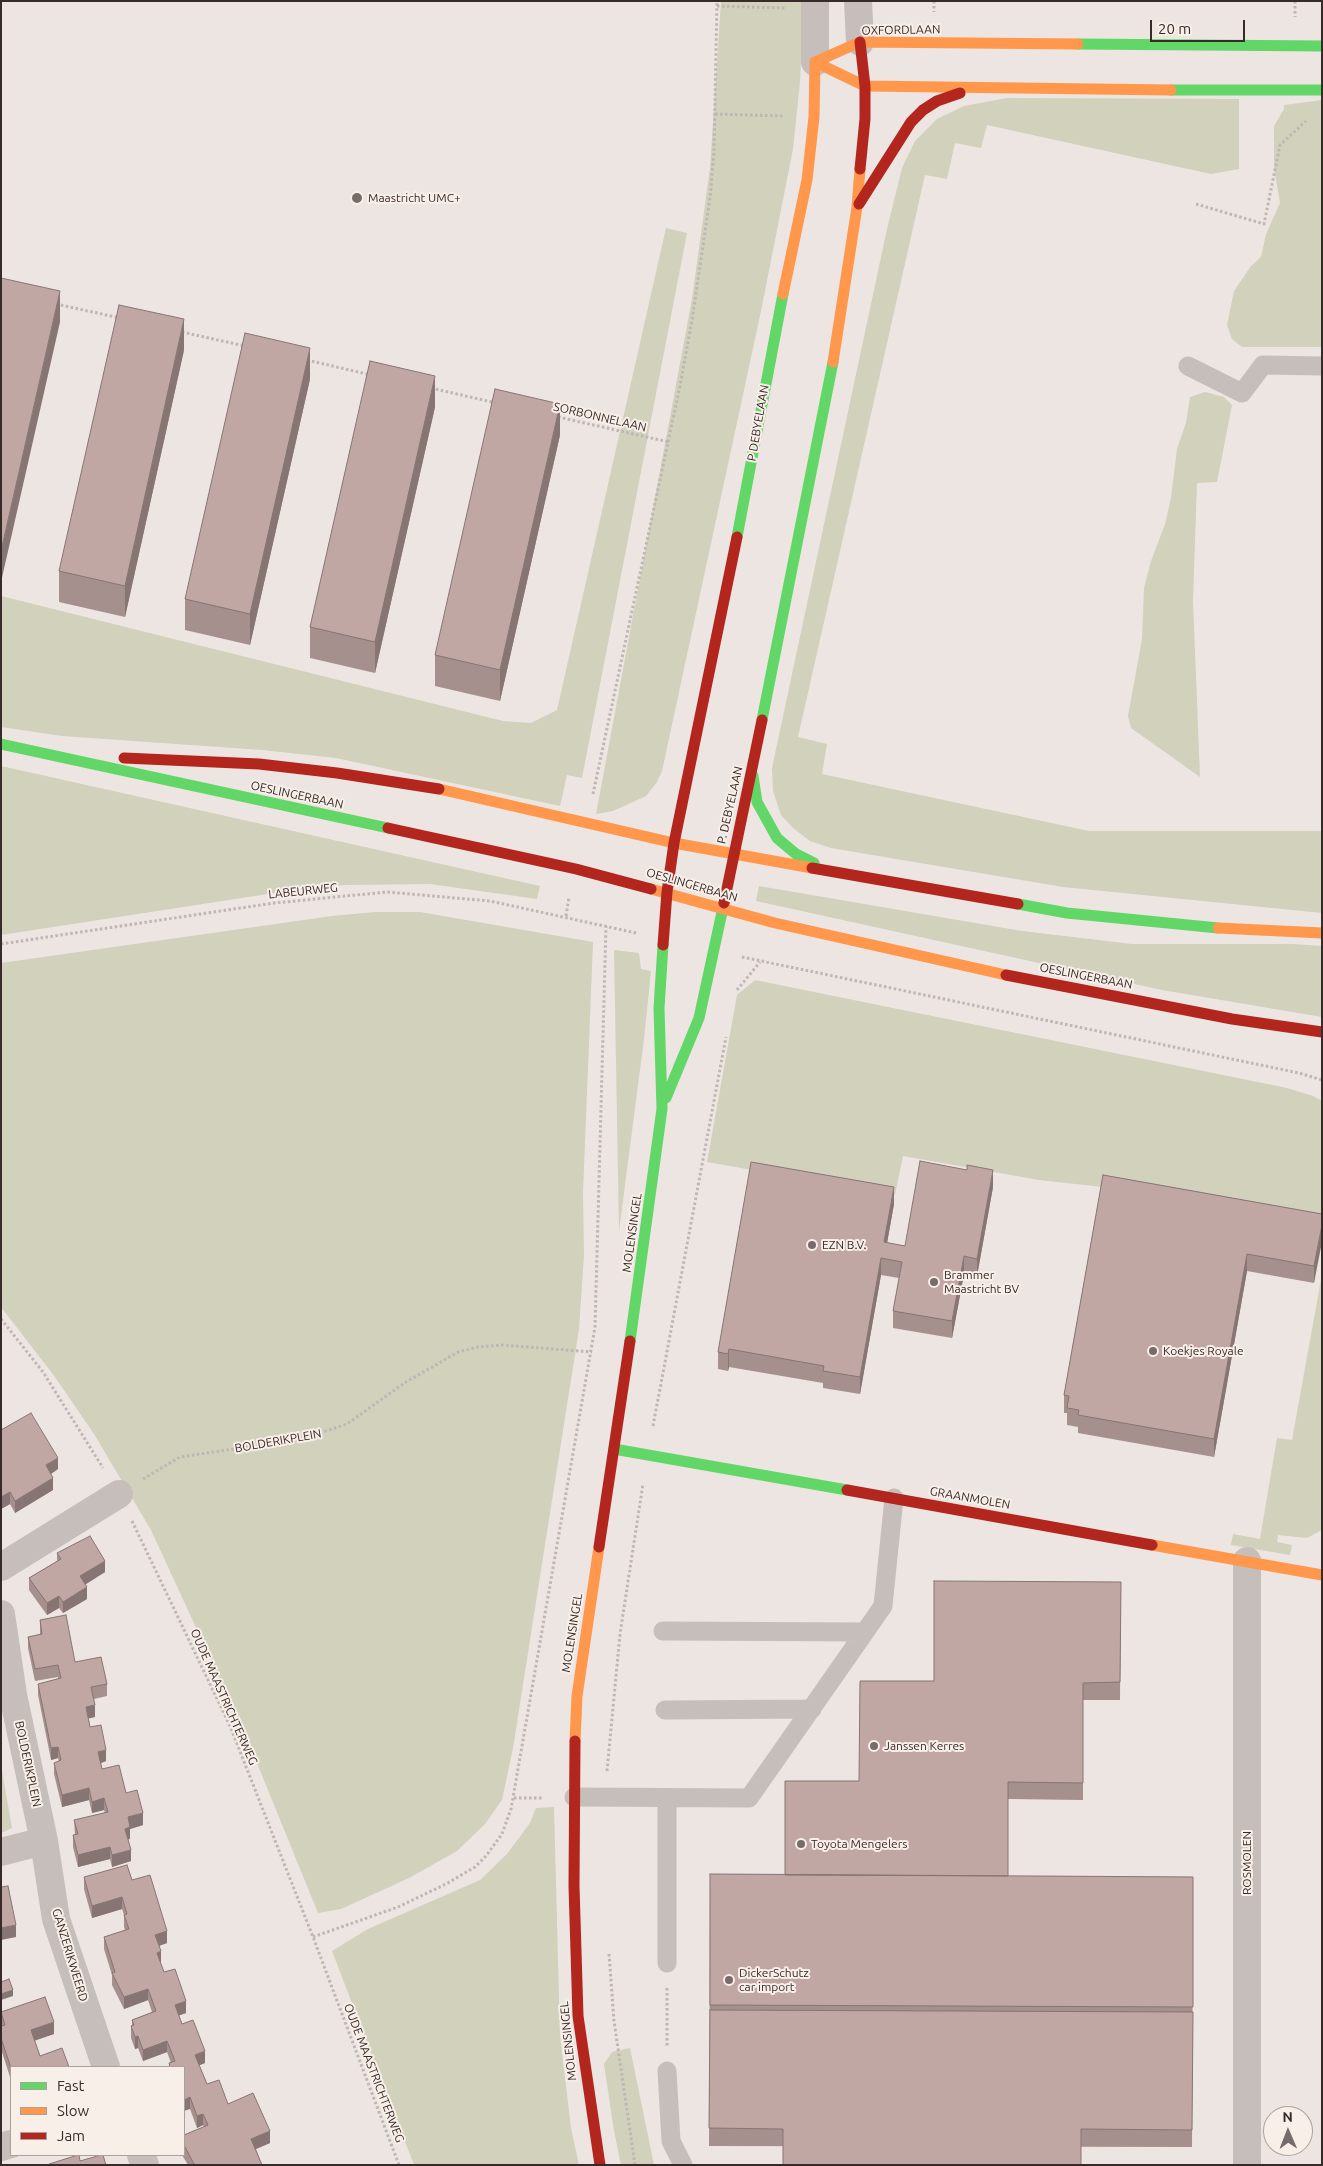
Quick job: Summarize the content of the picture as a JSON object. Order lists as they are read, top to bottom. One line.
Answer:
{"streets":{"street":["OXFORDLAAN","P DEBYELAAN","OESLINGERBAAN","P. DEBYELAAN","MOLENSINGEL","BOLDERIKPLEIN","GRAANMOLEN","ROSMOLEN","GANZERIKWEERD"],"path":["SORBONNELAAN","LABEURWEG","OUDE MAASTRICHTERWEG"]},"crossings":[["OXFORDLAAN","P DEBYELAAN"],["P DEBYELAAN","OESLINGERBAAN"],["P DEBYELAAN","MOLENSINGEL"],["OESLINGERBAAN","P. DEBYELAAN"],["OESLINGERBAAN","MOLENSINGEL"],["P. DEBYELAAN","MOLENSINGEL"],["LABEURWEG","BOLDERIKPLEIN"],["MOLENSINGEL","GRAANMOLEN"],["BOLDERIKPLEIN","OUDE MAASTRICHTERWEG"],["BOLDERIKPLEIN","GANZERIKWEERD"],["GRAANMOLEN","ROSMOLEN"]],"places":["Maastricht UMC+","EZN B.V.","Brammer Maastricht BV","Koekjes Royale","Janssen Kerres","Toyota Mengelers","DickerSchutz car import"],"legend":["Fast","Slow","Jam"],"scale_bar":"20 m","north":"top"}
